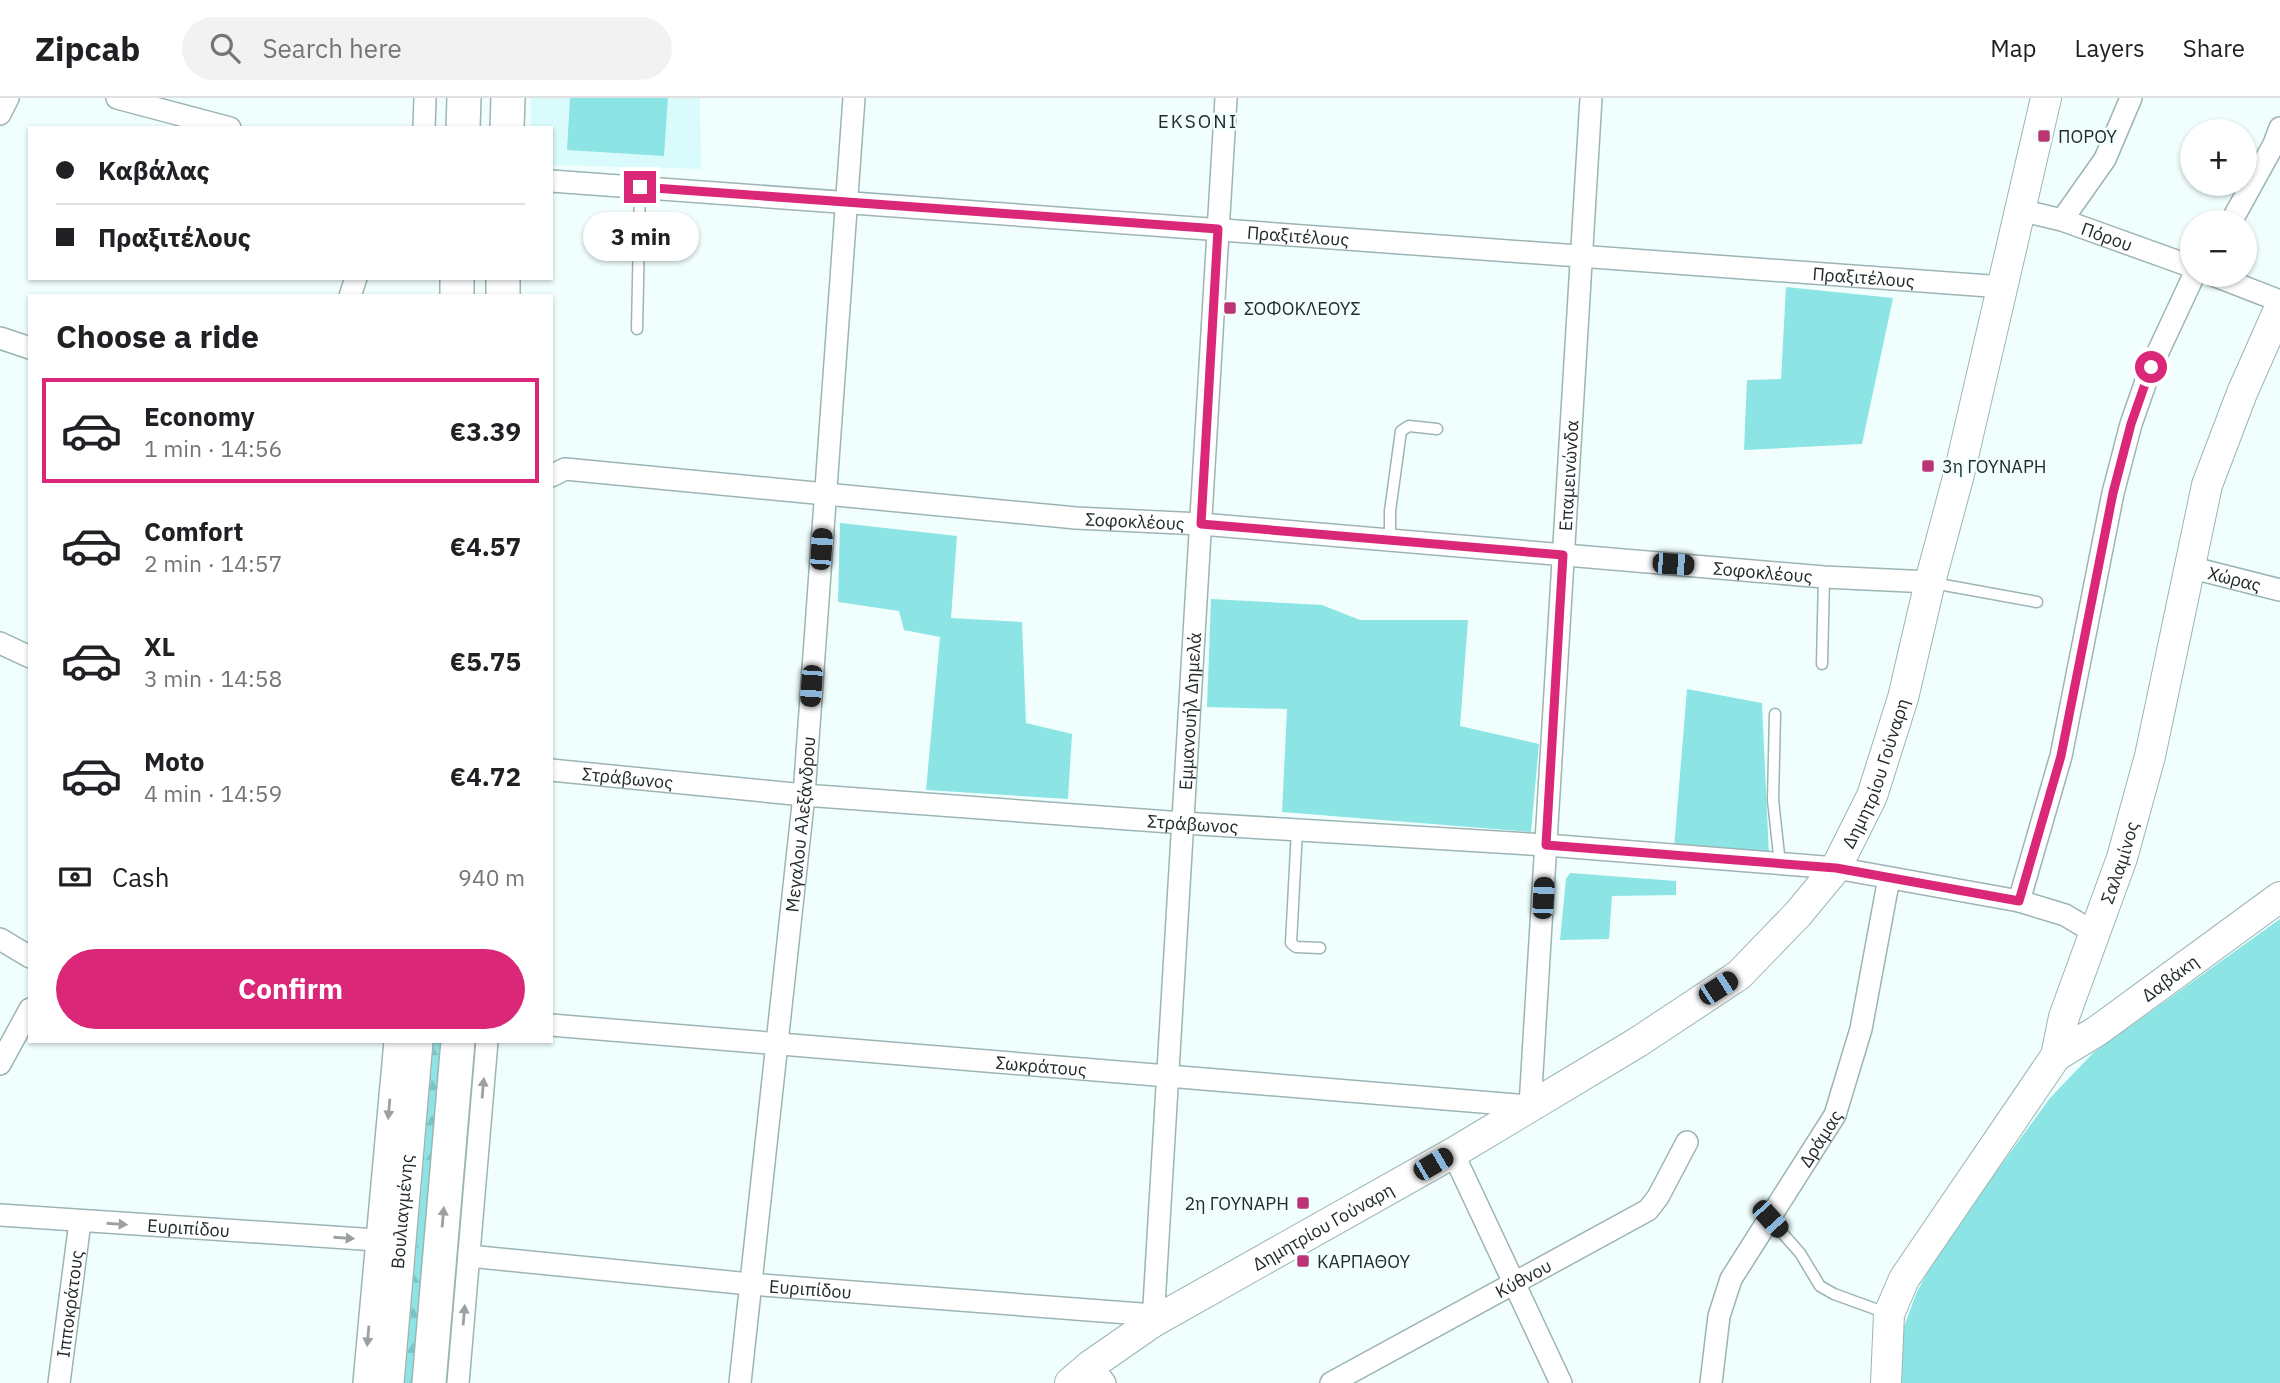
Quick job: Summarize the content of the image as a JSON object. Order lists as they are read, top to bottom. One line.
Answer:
{"streets":{"main road":["Δημητρίου Γούναρη","Σαλαμίνος","Δαβάκη","Βουλιαγμένης"],"street":["Πραξιτέλους","Πόρου","Επαμεινώνδα","Σοφοκλέους","Χώρας","Εμμανουήλ Δημελά","Στράβωνος","Μεγαλου Αλεξάνδρου","Σωκράτους","Δράμας","Ευριπίδου","Κύθνου","Ιπποκράτους"]},"crossings":[["Πραξιτέλους","Επαμεινώνδα"],["Πραξιτέλους","Εμμανουήλ Δημελά"],["Πραξιτέλους","Δημητρίου Γούναρη"],["Πραξιτέλους","Μεγαλου Αλεξάνδρου"],["Πόρου","Δημητρίου Γούναρη"],["Επαμεινώνδα","Σοφοκλέους"],["Επαμεινώνδα","Δημητρίου Γούναρη"],["Επαμεινώνδα","Στράβωνος"],["Επαμεινώνδα","Σωκράτους"],["Σοφοκλέους","Εμμανουήλ Δημελά"],["Σοφοκλέους","Δημητρίου Γούναρη"],["Σοφοκλέους","Μεγαλου Αλεξάνδρου"],["Χώρας","Σαλαμίνος"],["Εμμανουήλ Δημελά","Δημητρίου Γούναρη"],["Εμμανουήλ Δημελά","Στράβωνος"],["Εμμανουήλ Δημελά","Σωκράτους"],["Εμμανουήλ Δημελά","Ευριπίδου"],["Δημητρίου Γούναρη","Στράβωνος"],["Δημητρίου Γούναρη","Σωκράτους"],["Δημητρίου Γούναρη","Ευριπίδου"],["Στράβωνος","Μεγαλου Αλεξάνδρου"],["Στράβωνος","Σαλαμίνος"],["Στράβωνος","Δράμας"],["Μεγαλου Αλεξάνδρου","Σωκράτους"],["Μεγαλου Αλεξάνδρου","Ευριπίδου"],["Σαλαμίνος","Δαβάκη"],["Ευριπίδου","Ιπποκράτους"]],"districts":["EKSONI"],"places":{"transit":["ΠΟΡΟΥ","ΣΟΦΟΚΛΕΟΥΣ","3η ΓΟΥΝΑΡΗ","2η ΓΟΥΝΑΡΗ","ΚΑΡΠΑΘΟΥ"]},"page":{"header":"Zipcab","search":"Search here","nav":["Map","Layers","Share"],"map_buttons":["+","−"],"banner":["Καβάλας","Πραξιτέλους"],"bubble":"3 min","heading":"Choose a ride","list":[{"name":"Economy","note":"1 min · 14:56","value":"€3.39"},{"name":"Comfort","note":"2 min · 14:57","value":"€4.57"},{"name":"XL","note":"3 min · 14:58","value":"€5.75"},{"name":"Moto","note":"4 min · 14:59","value":"€4.72"}],"pay":["Cash","940 m"],"buttons":"Confirm"}}
